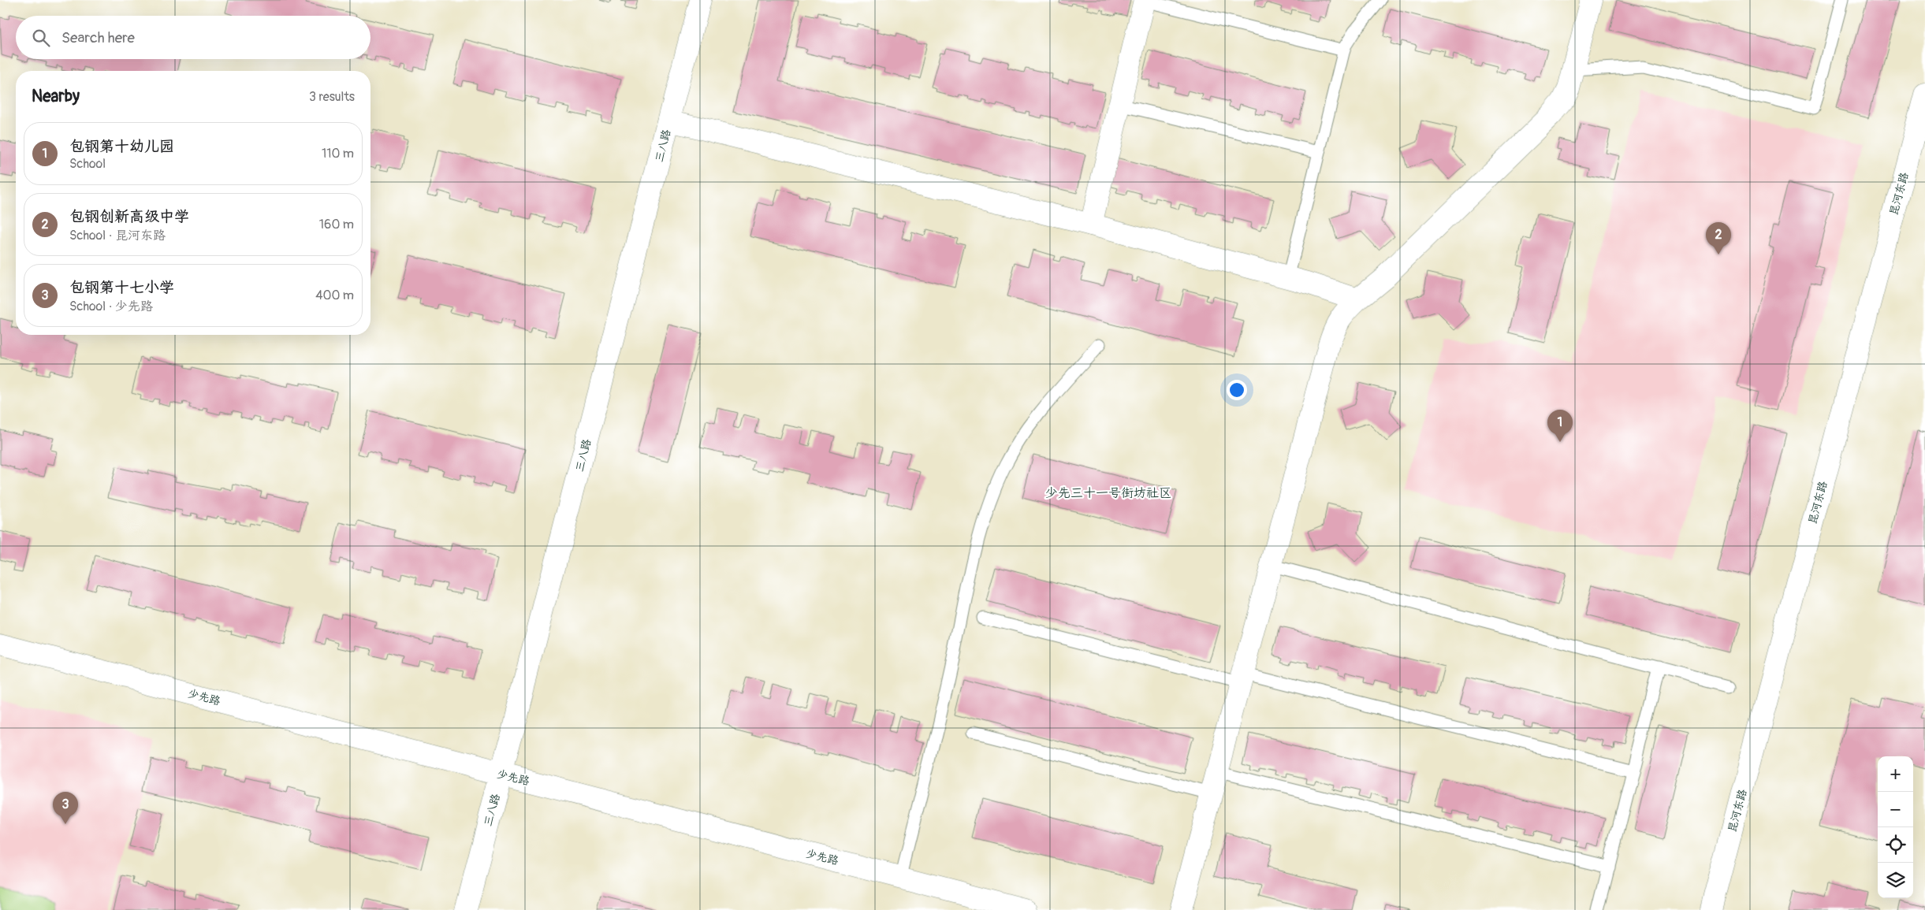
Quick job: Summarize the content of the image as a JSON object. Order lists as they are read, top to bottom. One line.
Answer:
{"streets":{"street":["三八路","昆河东路","少先路"]},"crossings":[["三八路","少先路"]],"districts":["少先三十一号街坊社区"],"page":{"search":"Search here","heading":["Nearby","3 results"],"list":[{"mark":"1","name":"包钢第十幼儿园","note":"School","value":"110 m"},{"mark":"2","name":"包钢创新高级中学","note":"School · 昆河东路","value":"160 m"},{"mark":"3","name":"包钢第十七小学","note":"School · 少先路","value":"400 m"}],"pins":["2","1","3"],"map_buttons":["+","−"]}}
